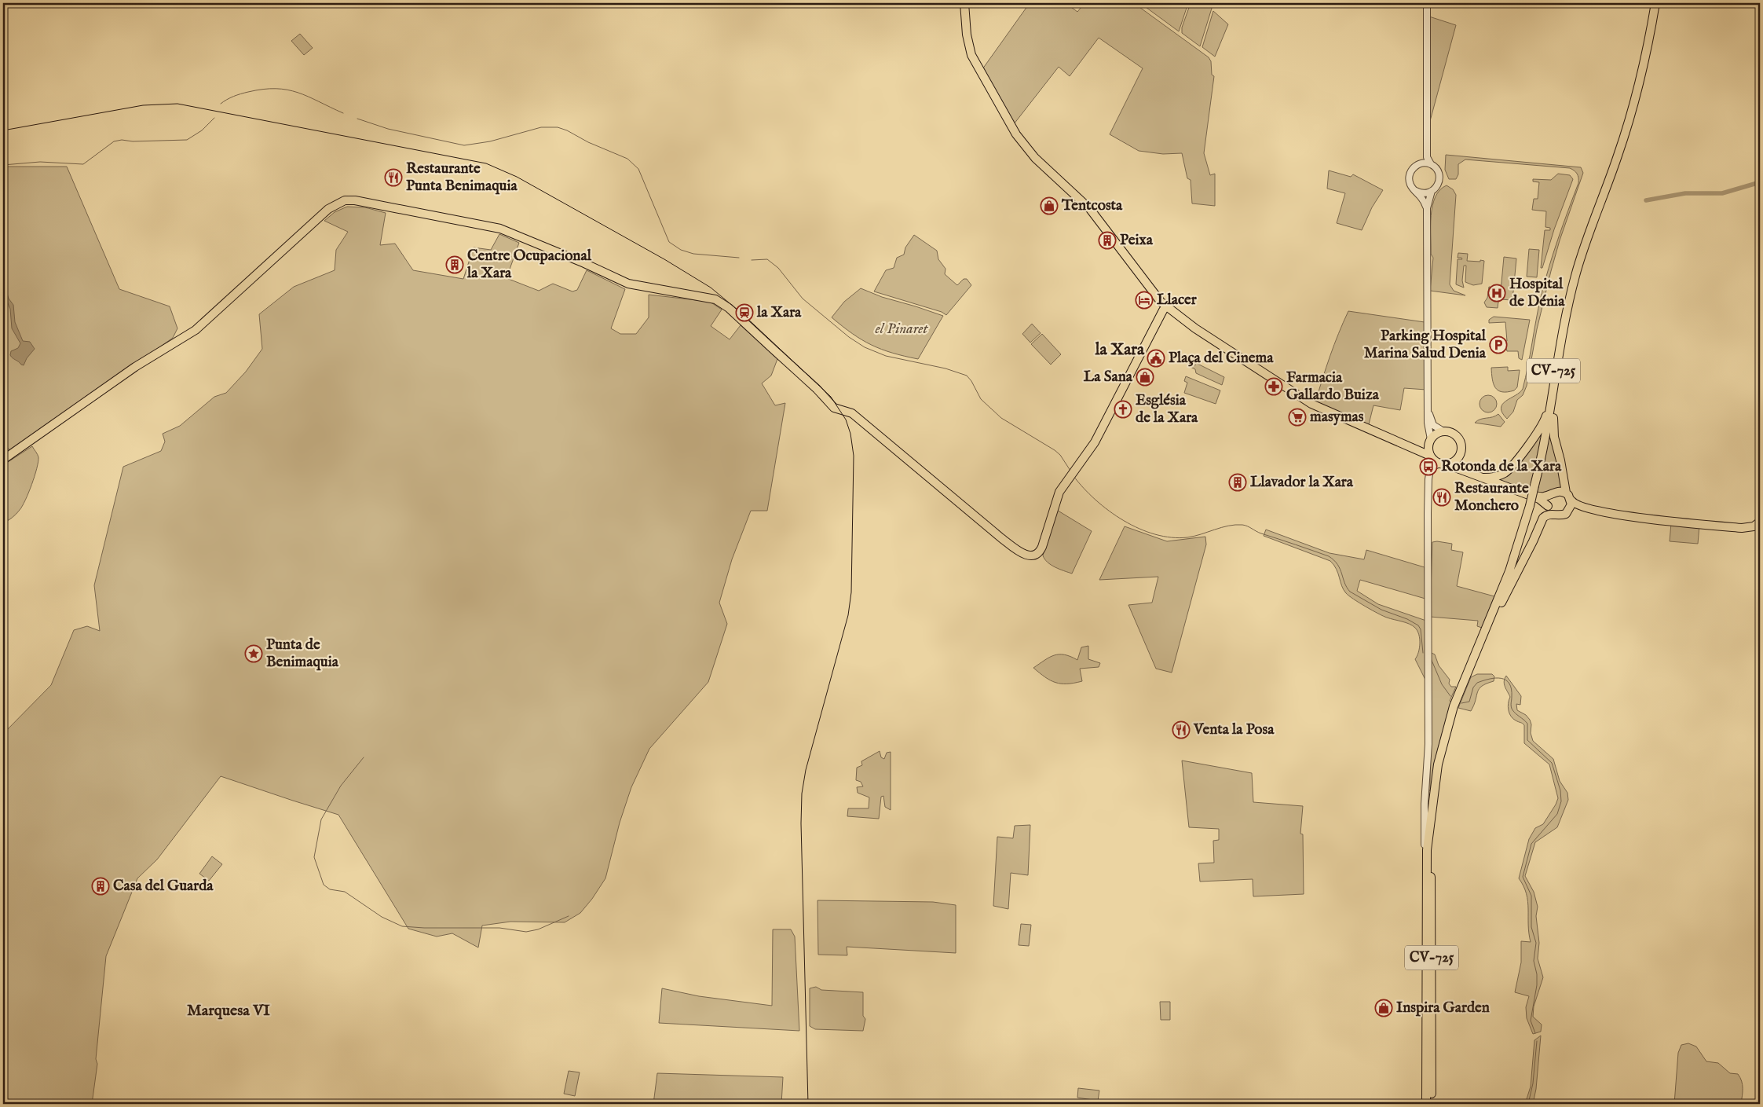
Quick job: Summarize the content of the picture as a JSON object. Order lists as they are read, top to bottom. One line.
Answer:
{"streets":{"main road":["CV-725"]},"districts":["la Xara","Marquesa VI"],"parks":["el Pinaret"],"places":{"restaurant":["Restaurante Punta Benimaquia","Restaurante Monchero","Venta la Posa"],"shop":["Tentcosta","La Sana","Inspira Garden"],"building":["Peixa","Centre Ocupacional la Xara","Llavador la Xara","Casa del Guarda"],"hospital":["Hospital de Dénia"],"hotel":["Llacer"],"station":["la Xara"],"parking":["Parking Hospital Marina Salud Denia"],"public building":["Plaça del Cinema"],"pharmacy":["Farmacia Gallardo Buiza"],"church":["Església de la Xara"],"supermarket":["masymas"],"bus stop":["Rotonda de la Xara"],"place":["Punta de Benimaquia"]}}
